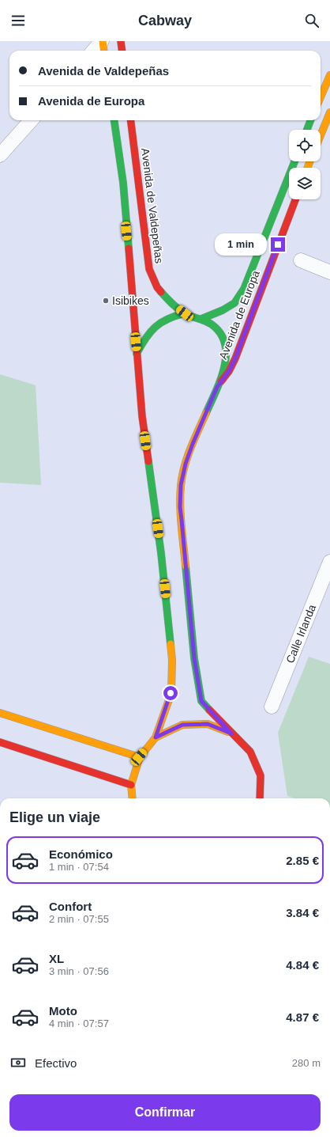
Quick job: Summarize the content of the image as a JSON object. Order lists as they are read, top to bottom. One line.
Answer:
{"streets":{"main road":["Avenida de Valdepeñas","Avenida de Europa"],"street":["Calle Irlanda"]},"crossings":[["Avenida de Valdepeñas","Avenida de Europa"]],"places":["Isibikes"],"page":{"header":"Cabway","banner":["Avenida de Valdepeñas","Avenida de Europa"],"bubble":"1 min","heading":"Elige un viaje","list":[{"name":"Económico","note":"1 min · 07:54","value":"2.85 €"},{"name":"Confort","note":"2 min · 07:55","value":"3.84 €"},{"name":"XL","note":"3 min · 07:56","value":"4.84 €"},{"name":"Moto","note":"4 min · 07:57","value":"4.87 €"}],"pay":["Efectivo","280 m"],"buttons":"Confirmar"}}
